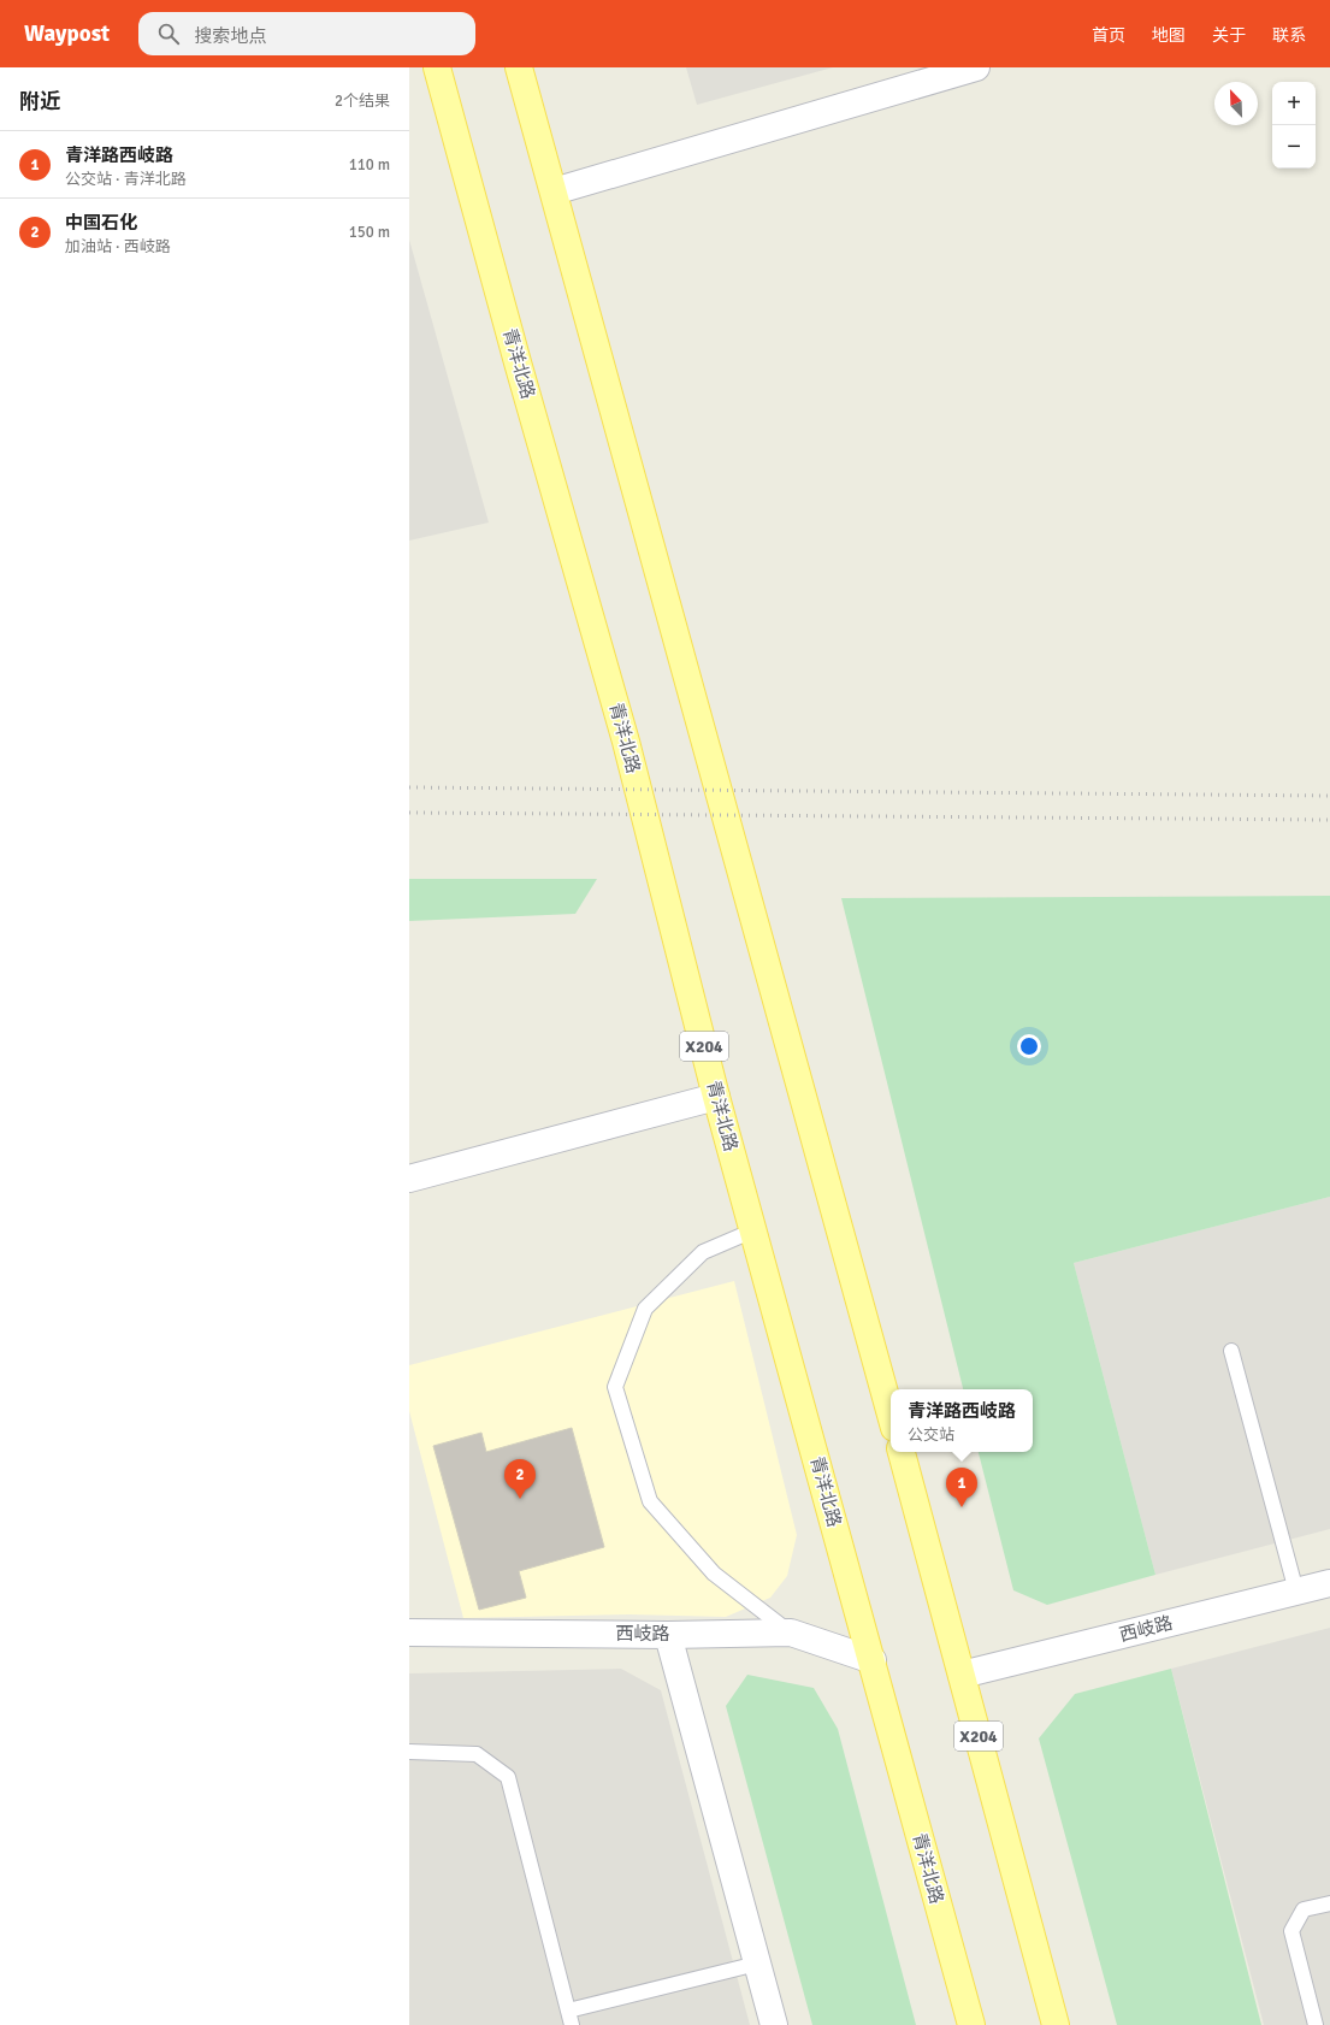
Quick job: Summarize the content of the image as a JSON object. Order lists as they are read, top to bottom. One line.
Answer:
{"streets":{"main road":["青洋北路","X204"],"street":["西岐路"]},"crossings":[["青洋北路","西岐路"],["X204","西岐路"]],"north":"top left","page":{"header":"Waypost","search":"搜索地点","nav":["首页","地图","关于","联系"],"heading":["附近","2个结果"],"map_buttons":["+","−"],"list":[{"mark":"1","name":"青洋路西岐路","note":"公交站 · 青洋北路","value":"110 m"},{"mark":"2","name":"中国石化","note":"加油站 · 西岐路","value":"150 m"}],"popup":["青洋路西岐路","公交站"],"pins":["2","1"]}}
